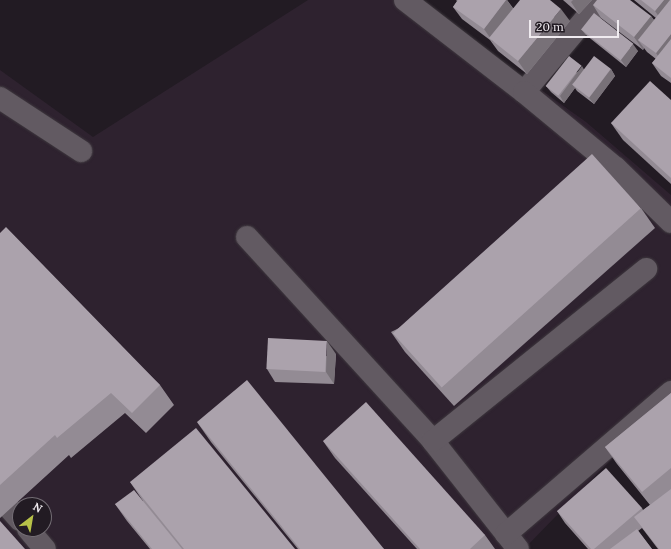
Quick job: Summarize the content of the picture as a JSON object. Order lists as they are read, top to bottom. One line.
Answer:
{"scale_bar":"20 m","north":"top right"}
